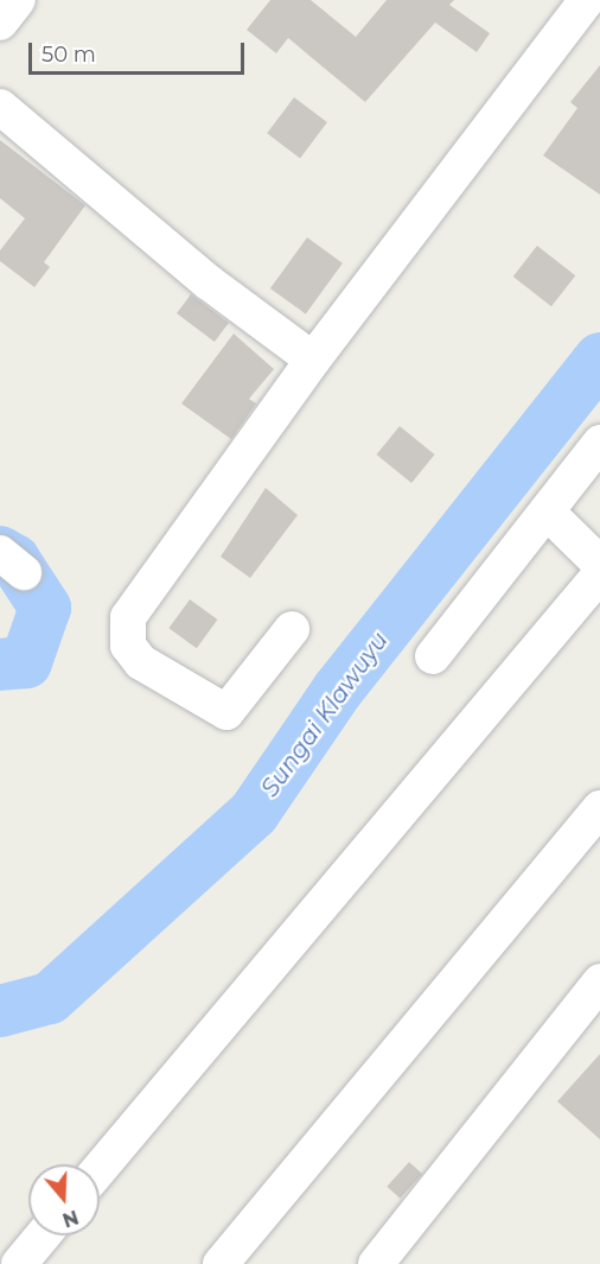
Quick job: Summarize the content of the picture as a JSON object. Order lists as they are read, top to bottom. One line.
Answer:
{"water":["Sungai Klawuyu"],"scale_bar":"50 m","north":"bottom"}
